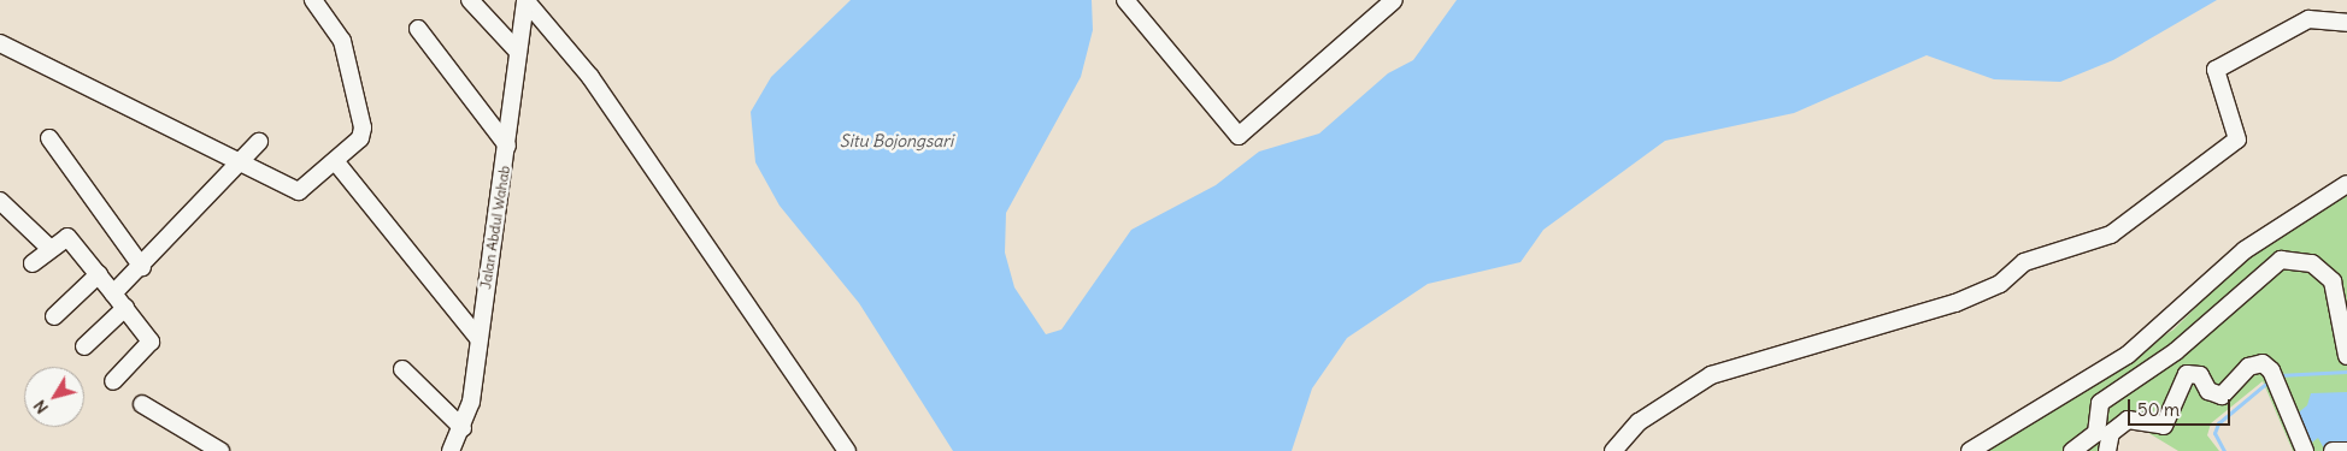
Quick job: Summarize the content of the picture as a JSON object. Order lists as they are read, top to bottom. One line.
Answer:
{"streets":{"street":["Jalan Abdul Wahab"]},"water":["Situ Bojongsari"],"scale_bar":"50 m","north":"bottom left"}
